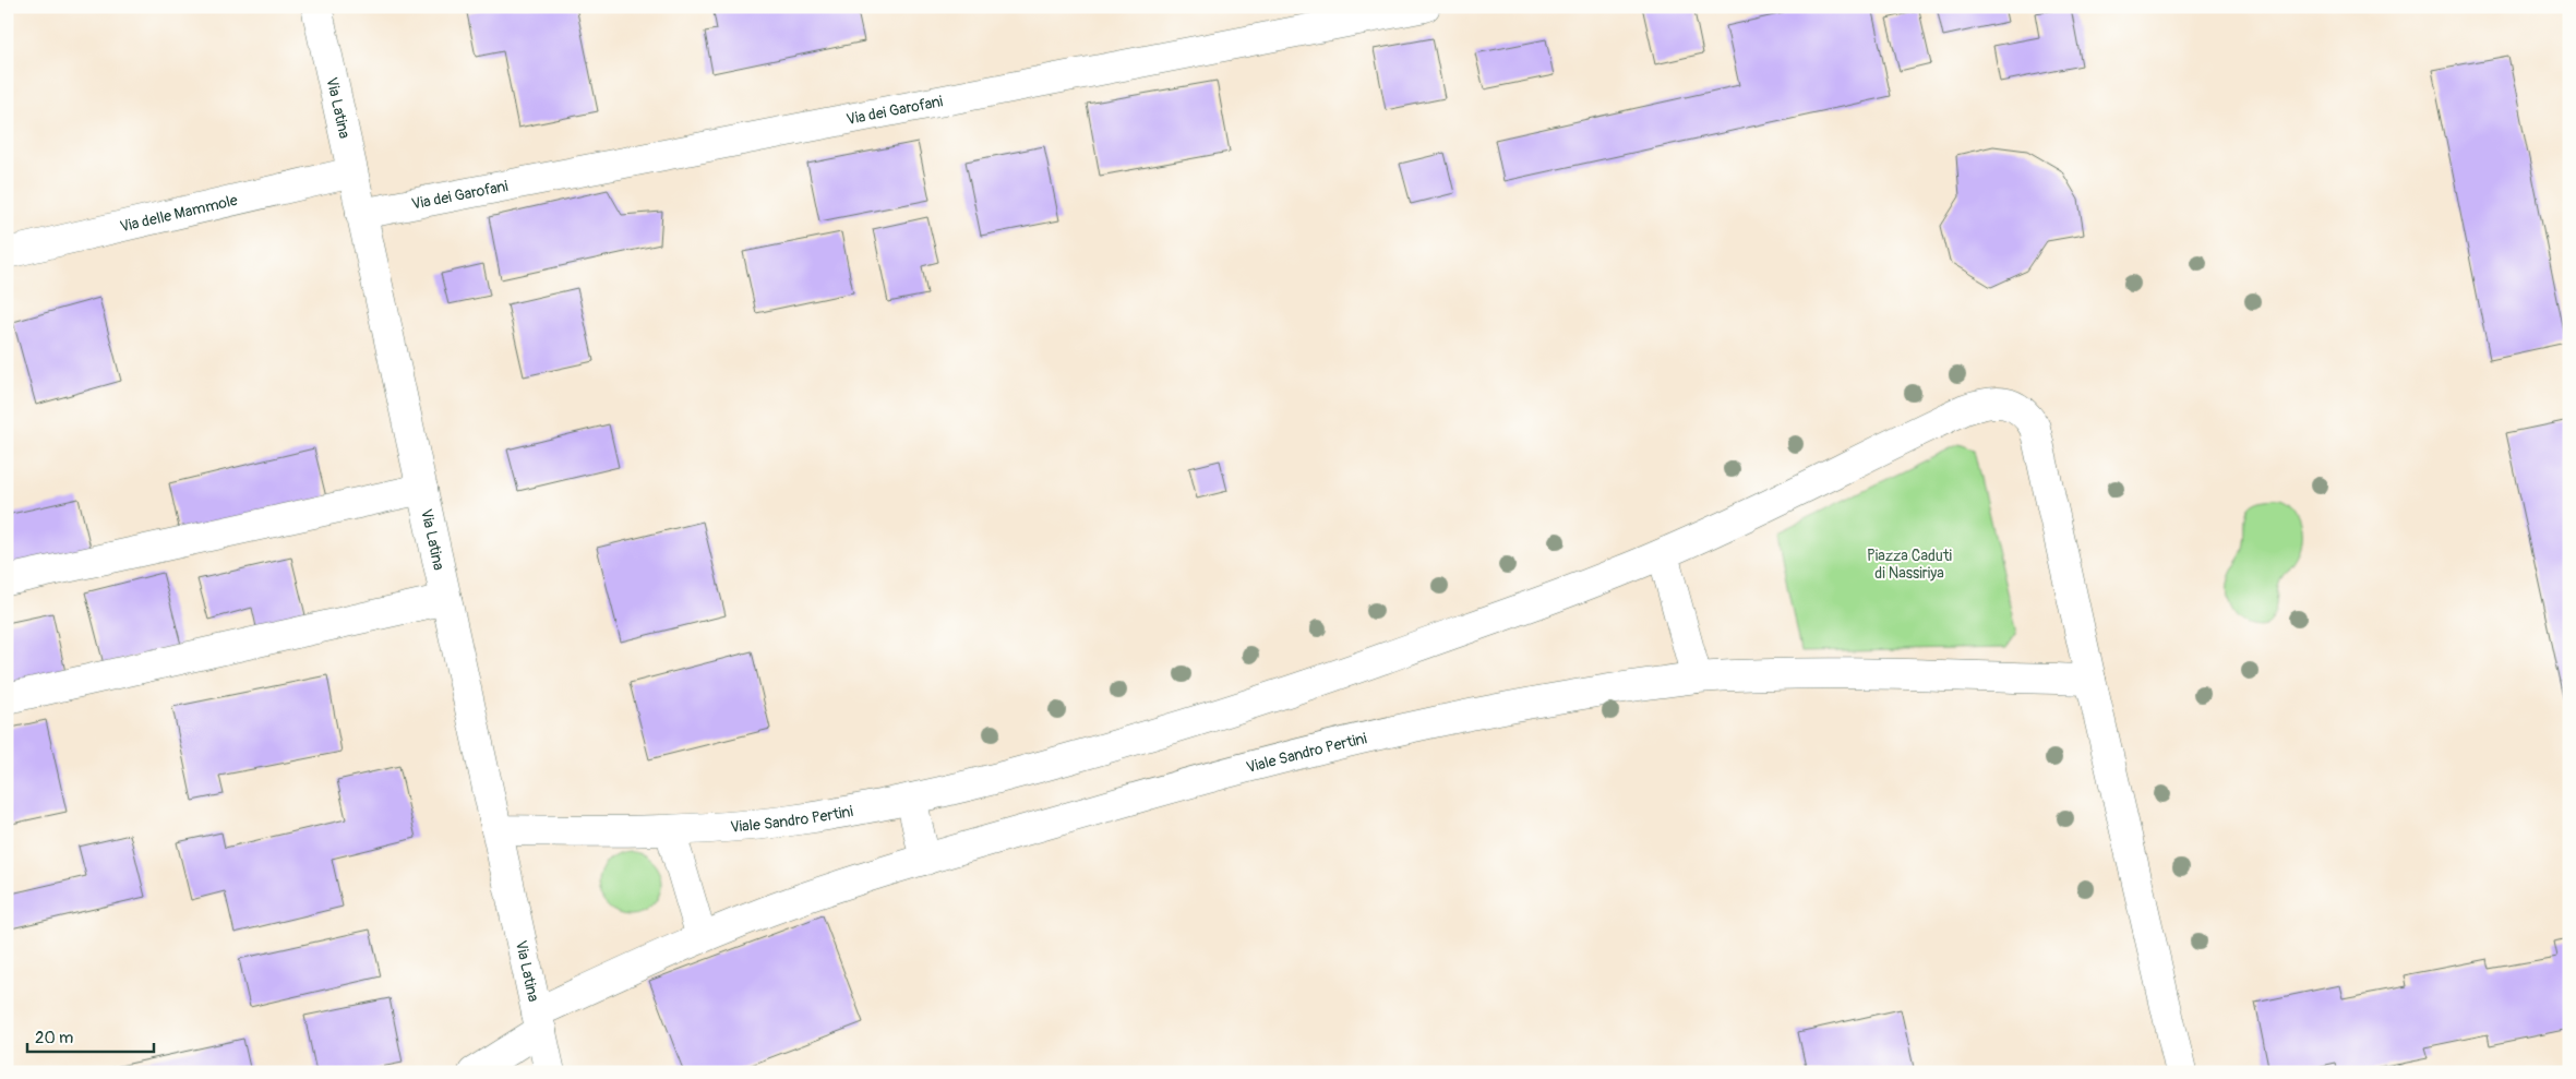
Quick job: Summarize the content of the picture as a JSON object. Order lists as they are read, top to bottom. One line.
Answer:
{"streets":{"street":["Via Latina","Via dei Garofani","Via delle Mammole","Viale Sandro Pertini"]},"crossings":[["Via Latina","Via dei Garofani"],["Via Latina","Via delle Mammole"],["Via Latina","Viale Sandro Pertini"]],"parks":["Piazza Caduti di Nassiriya"],"scale_bar":"20 m"}
